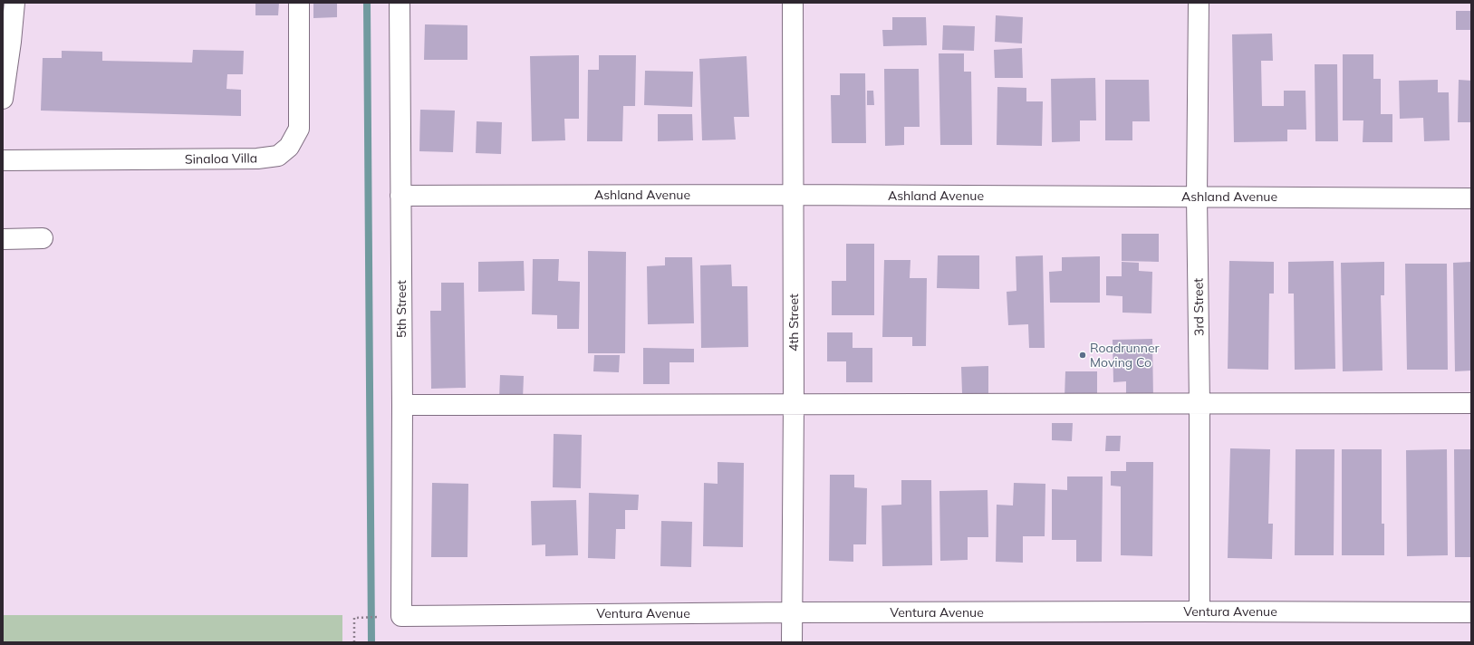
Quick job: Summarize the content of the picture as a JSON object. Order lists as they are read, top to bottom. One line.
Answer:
{"streets":{"street":["Sinaloa Villa","Ashland Avenue","3rd Street","5th Street","4th Street","Ventura Avenue"]},"crossings":[["Ashland Avenue","3rd Street"],["Ashland Avenue","5th Street"],["Ashland Avenue","4th Street"],["3rd Street","Ventura Avenue"],["5th Street","Ventura Avenue"],["4th Street","Ventura Avenue"]],"places":["Roadrunner Moving Co"]}
